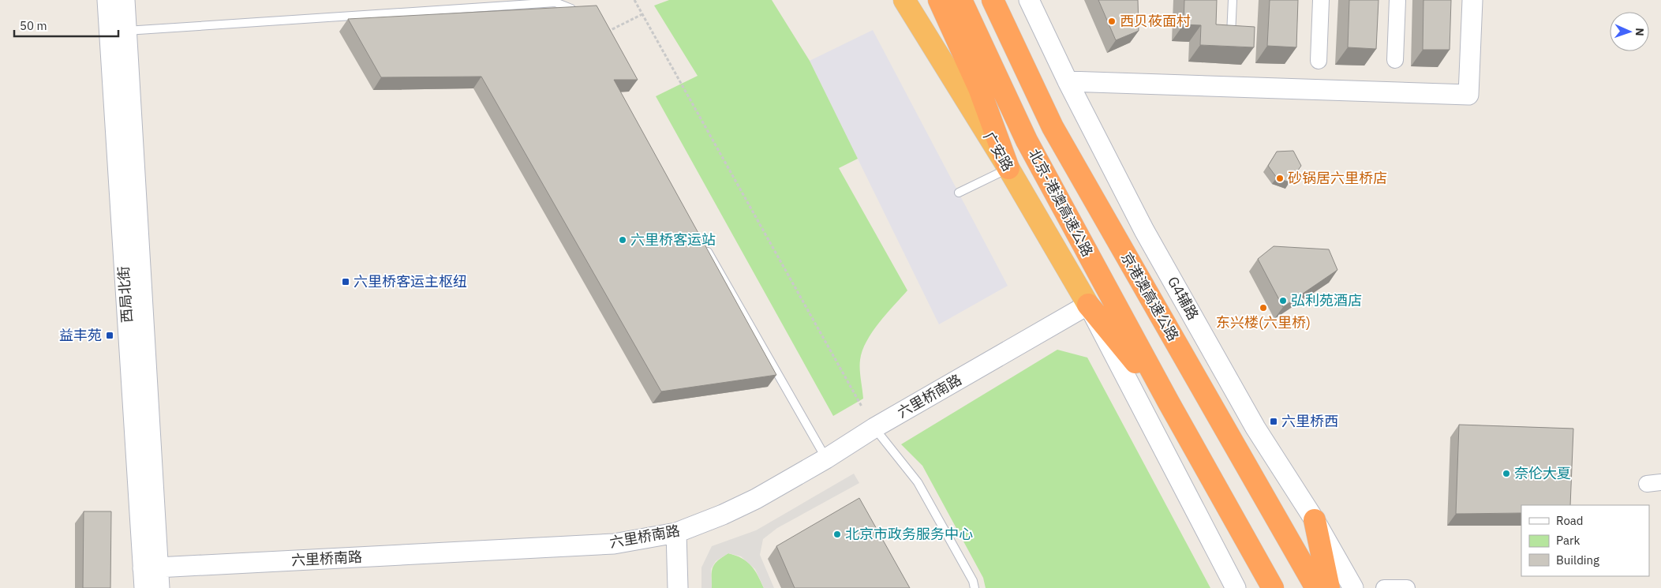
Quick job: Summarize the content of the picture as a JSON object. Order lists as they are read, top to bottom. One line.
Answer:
{"streets":{"highway":["广安路","北京-港澳高速公路","京港澳高速公路"],"street":["西局北街","G4辅路","六里桥南路"]},"crossings":[["广安路","六里桥南路"],["西局北街","六里桥南路"]],"places":{"other":["西贝莜面村","砂锅居六里桥店","六里桥客运站","弘利苑酒店","东兴楼(六里桥)","奈伦大夏","北京市政务服务中心"],"transit":["六里桥客运主枢纽","益丰苑","六里桥西"]},"legend":["Road","Park","Building"],"scale_bar":"50 m","north":"right"}
